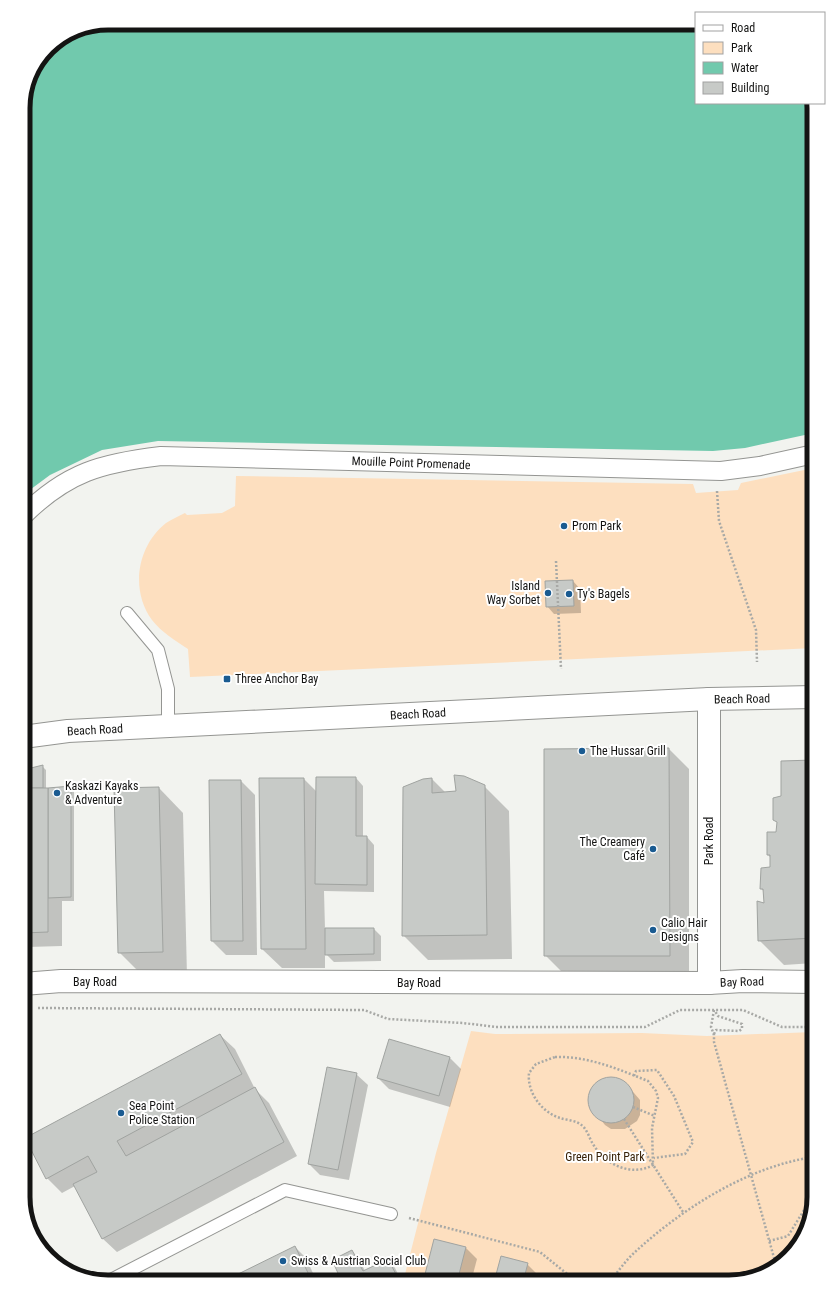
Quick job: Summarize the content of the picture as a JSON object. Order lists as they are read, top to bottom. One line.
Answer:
{"streets":{"street":["Mouille Point Promenade","Beach Road","Park Road","Bay Road"]},"crossings":[["Beach Road","Park Road"],["Park Road","Bay Road"]],"parks":["Green Point Park"],"places":{"other":["Prom Park","Island Way Sorbet","Ty's Bagels","The Hussar Grill","Kaskazi Kayaks & Adventure","The Creamery Café","Calio Hair Designs","Sea Point Police Station","Swiss & Austrian Social Club"],"transit":["Three Anchor Bay"]},"legend":["Road","Park","Water","Building"]}
